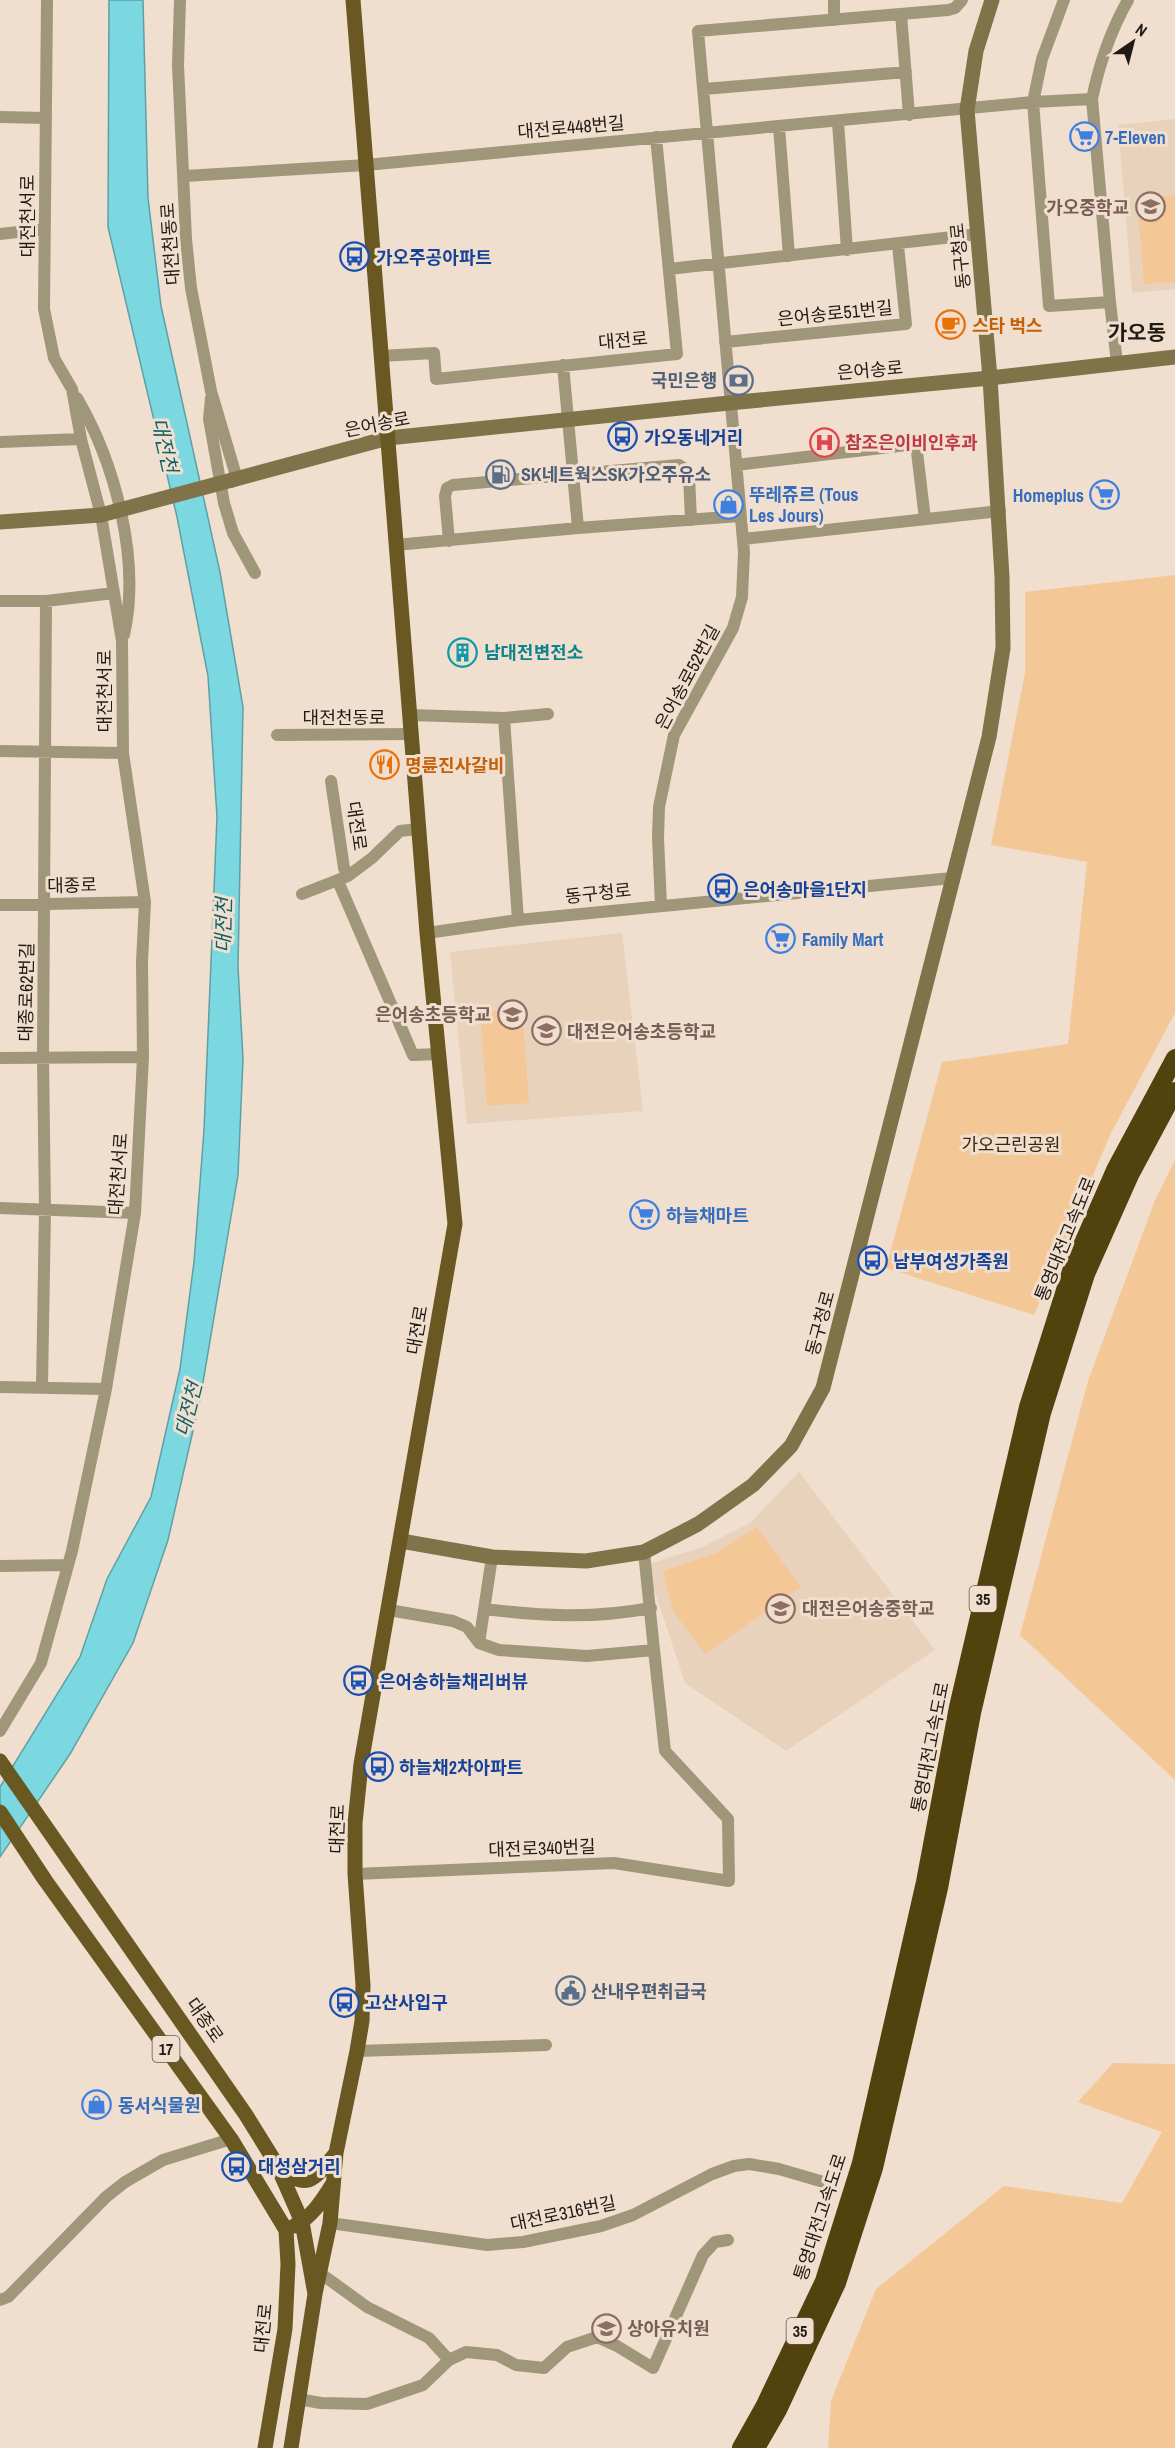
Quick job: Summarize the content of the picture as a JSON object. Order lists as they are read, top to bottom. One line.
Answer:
{"streets":{"highway":["통영대전고속도로","35"],"main road":["동구청로","대전로","은어송로","대종로","17"],"street":["대전로448번길","대전천서로","대전천동로","은어송로51번길","은어송로52번길","대종로62번길","대전로340번길","대전로316번길"]},"crossings":[["대전로448번길","동구청로"],["대전로448번길","대전로"],["대전천서로","은어송로"],["대전천서로","대종로"],["대전천동로","대전로"],["대전천동로","은어송로"],["동구청로","대전로"],["동구청로","은어송로"],["동구청로","은어송로52번길"],["대전로","은어송로"],["대전로","대종로"],["대전로","대전로340번길"],["대전로","17"],["은어송로","은어송로52번길"],["대종로","대종로62번길"],["대종로","17"]],"districts":["가오동"],"water":["대전천"],"parks":["가오근린공원"],"places":{"supermarket":["7-Eleven","Homeplus","Family Mart","하늘채마트"],"school or university":["가오중학교","은어송초등학교","대전은어송초등학교","대전은어송중학교","상아유치원"],"bus stop":["가오주공아파트","가오동네거리","은어송마을1단지","남부여성가족원","은어송하늘채리버뷰","하늘채2차아파트","고산사입구","대성삼거리"],"cafe":["스타 벅스"],"bank":["국민은행"],"hospital":["참조은이비인후과"],"fuel station":["SK네트웍스SK가오주유소"],"shop":["뚜레쥬르 (Tous Les Jours)","동서식물원"],"building":["남대전변전소"],"restaurant":["명륜진사갈비"],"public building":["산내우편취급국"]},"north":"top right"}
